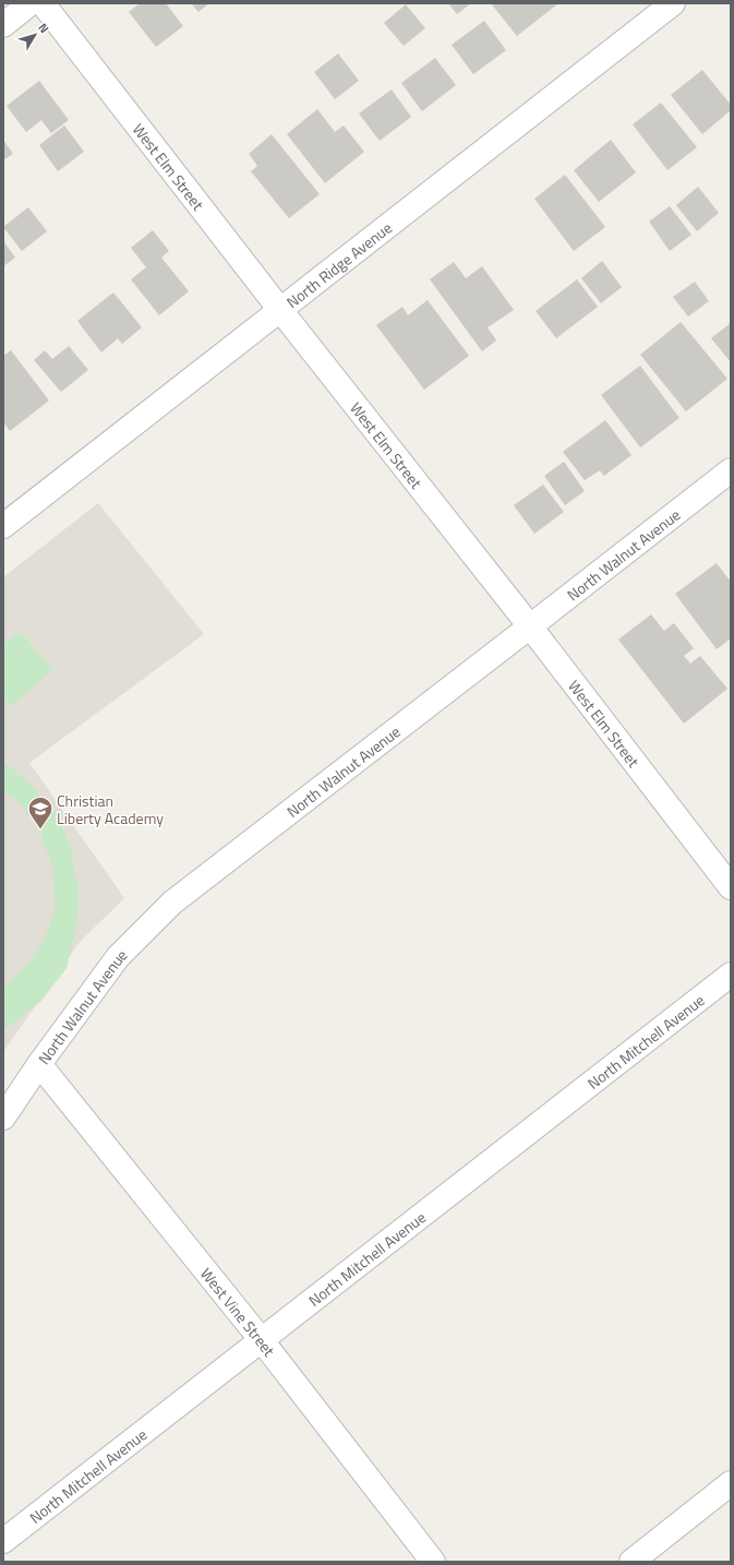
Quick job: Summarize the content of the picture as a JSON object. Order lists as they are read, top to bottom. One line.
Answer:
{"streets":{"street":["West Elm Street","North Ridge Avenue","North Walnut Avenue","North Mitchell Avenue","West Vine Street"]},"crossings":[["West Elm Street","North Ridge Avenue"],["West Elm Street","North Walnut Avenue"],["North Walnut Avenue","West Vine Street"],["North Mitchell Avenue","West Vine Street"]],"places":{"school or university":["Christian Liberty Academy"]},"north":"top right"}
